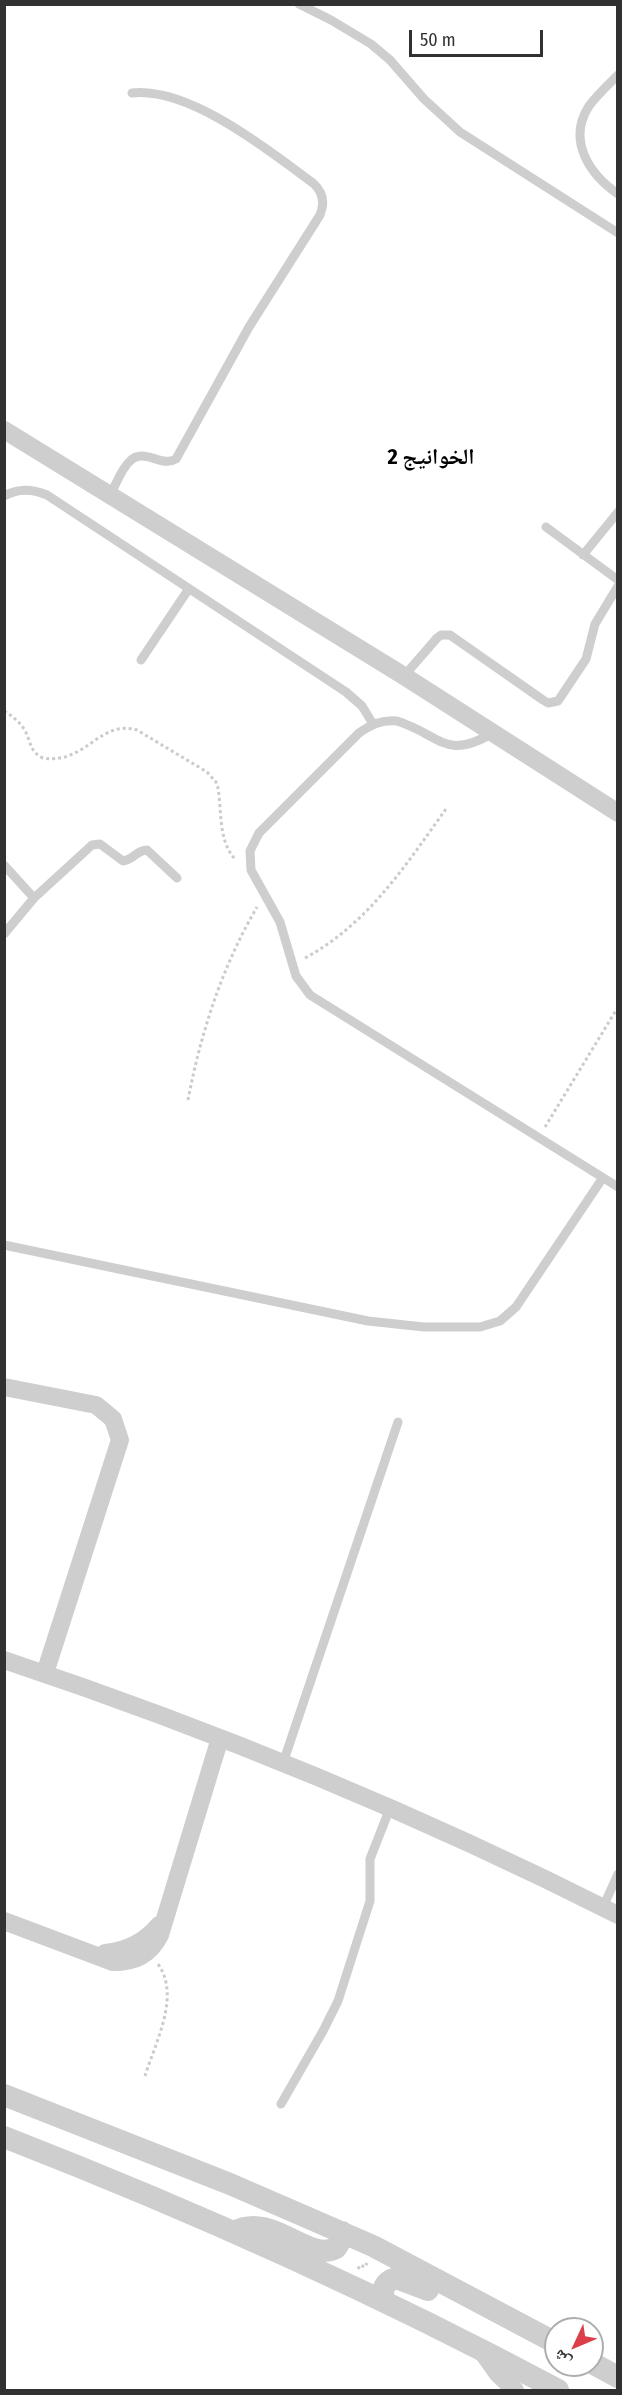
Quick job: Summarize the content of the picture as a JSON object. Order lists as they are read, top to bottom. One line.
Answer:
{"districts":["الخوانيج 2"],"scale_bar":"50 m","north":"bottom left"}
